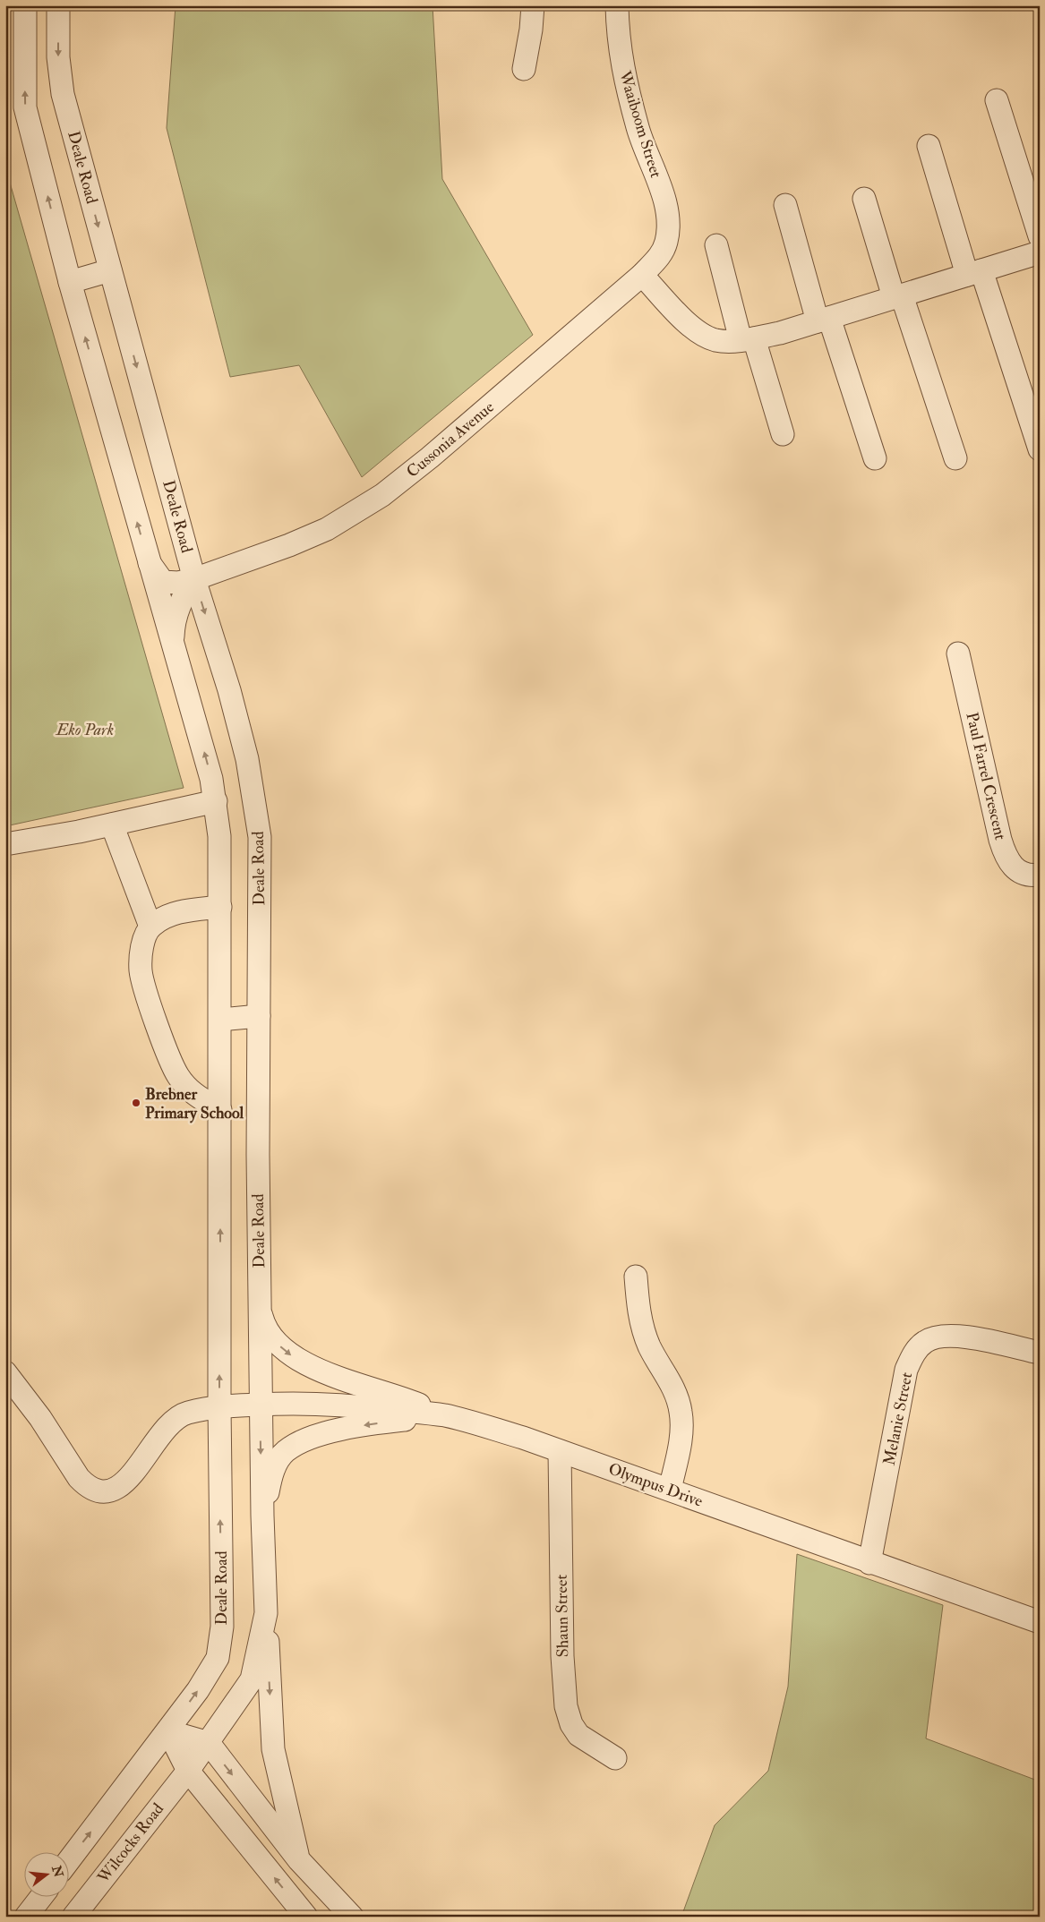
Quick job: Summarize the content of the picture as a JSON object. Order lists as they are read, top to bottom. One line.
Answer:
{"streets":{"street":["Waaiboom Street","Deale Road","Cussonia Avenue","Paul Farrel Crescent","Melanie Street","Olympus Drive","Shaun Street","Wilcocks Road"]},"crossings":[["Waaiboom Street","Cussonia Avenue"],["Deale Road","Cussonia Avenue"],["Deale Road","Olympus Drive"],["Deale Road","Wilcocks Road"],["Melanie Street","Olympus Drive"],["Olympus Drive","Shaun Street"]],"parks":["Eko Park"],"places":["Brebner Primary School"],"north":"right"}
